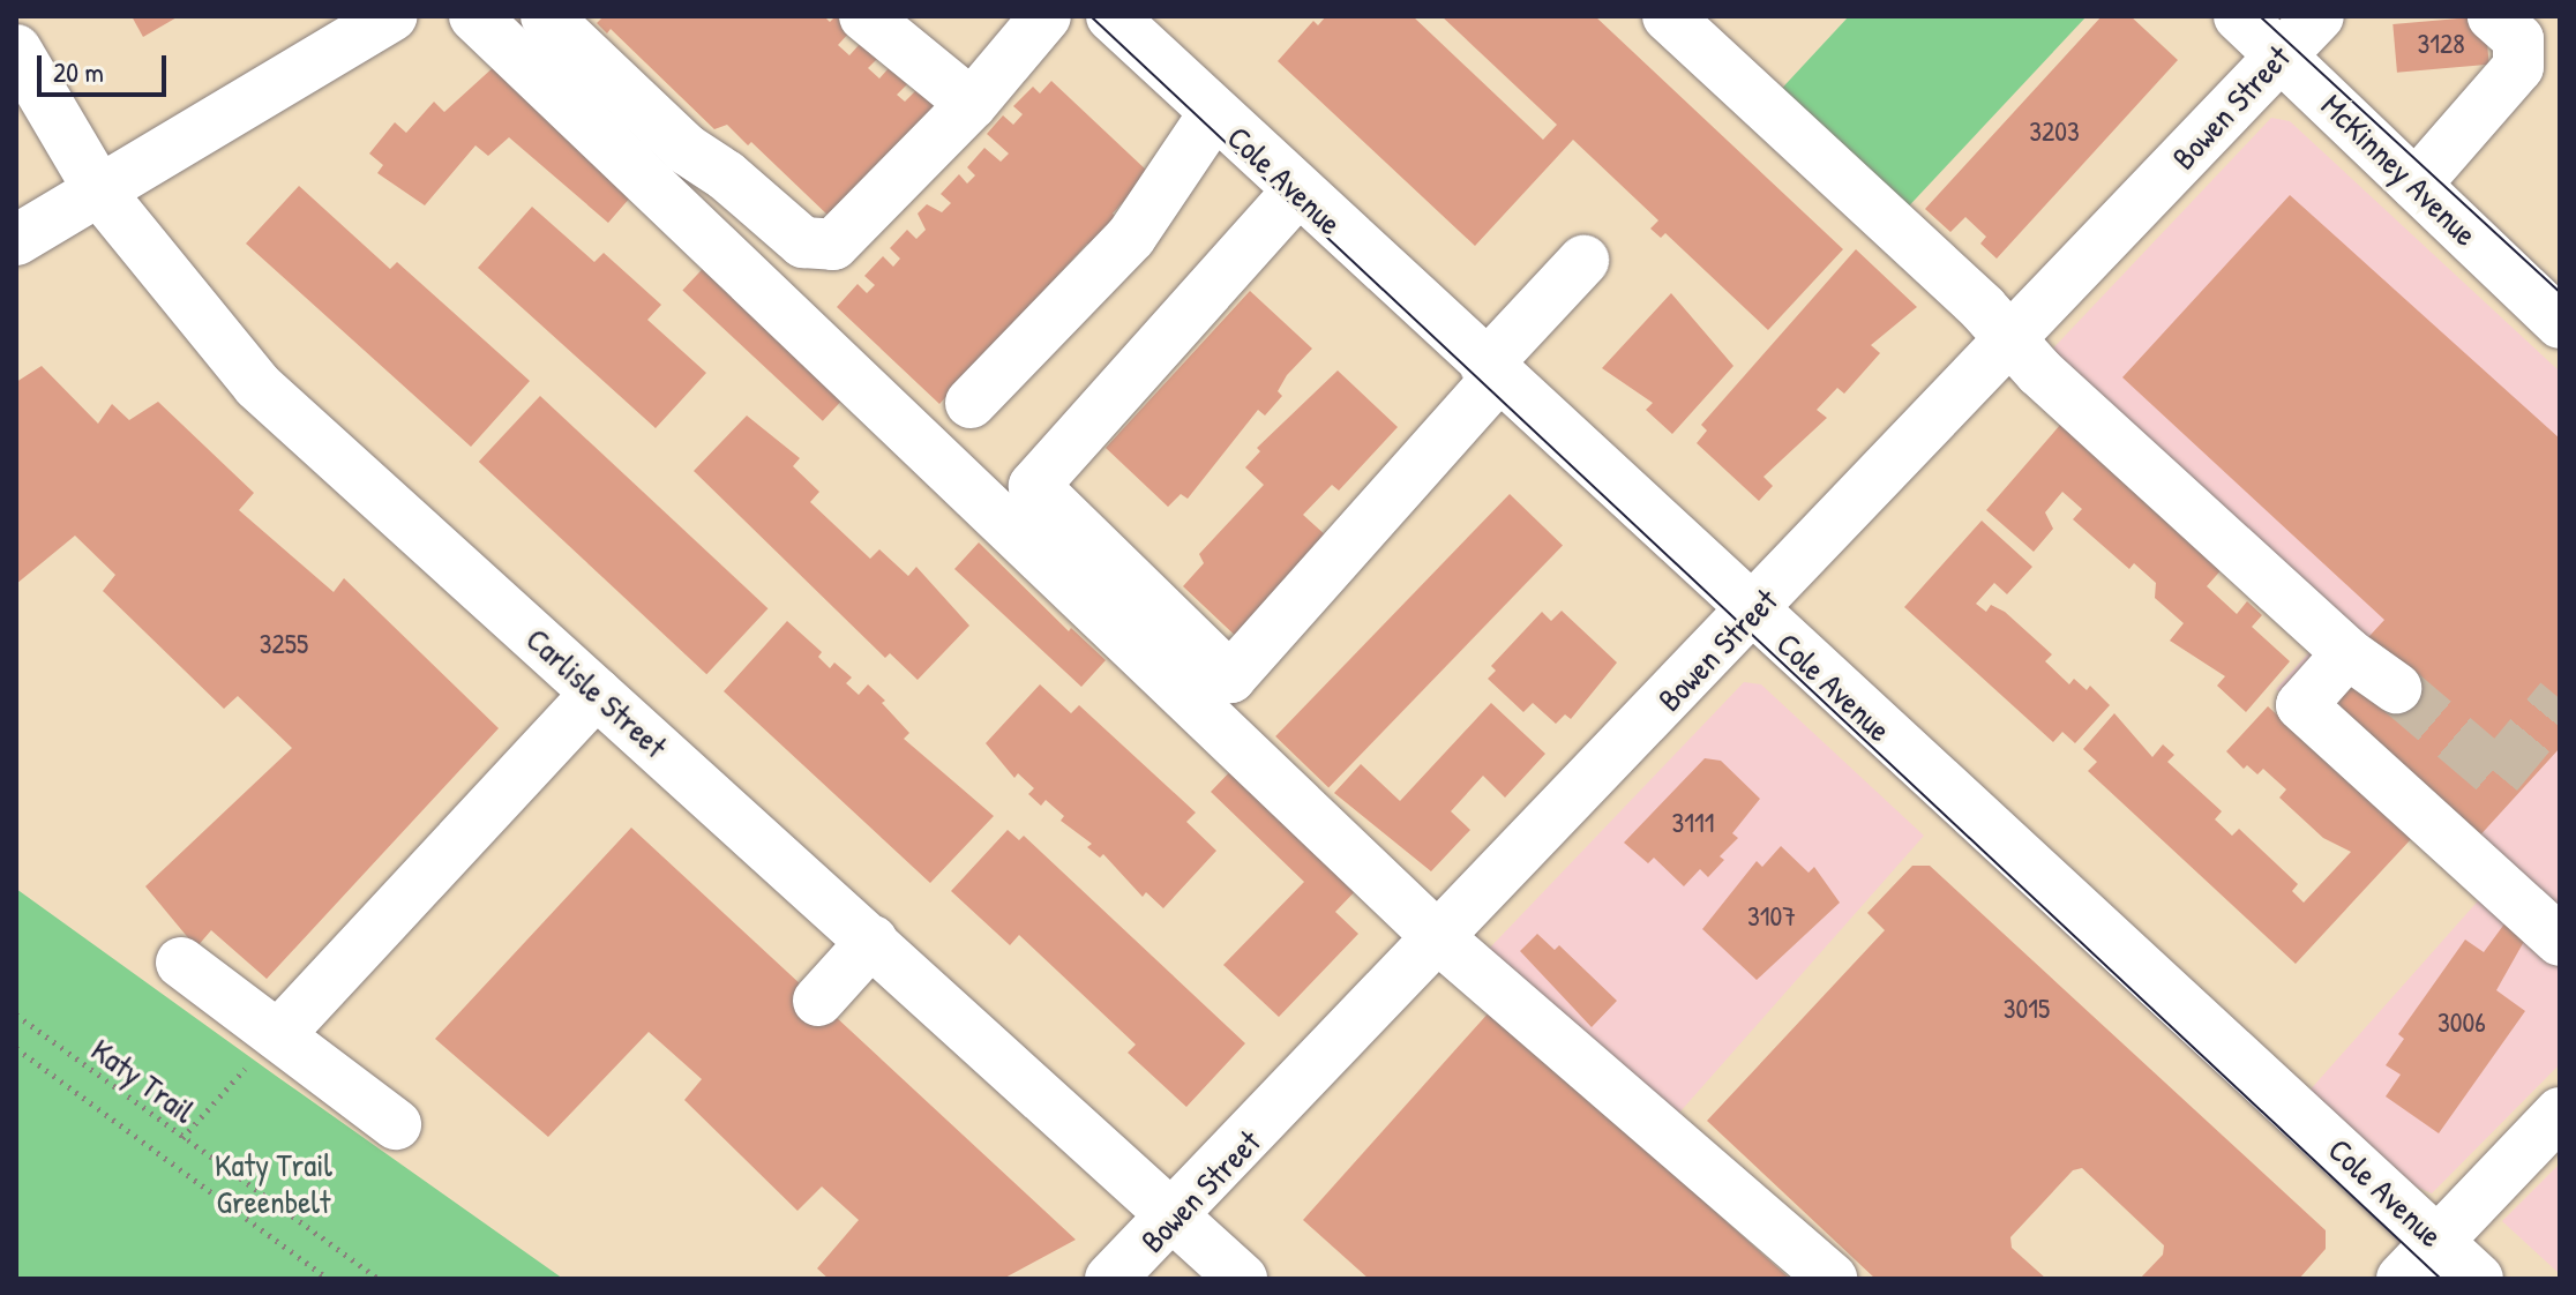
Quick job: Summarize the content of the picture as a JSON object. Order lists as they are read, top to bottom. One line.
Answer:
{"streets":{"street":["Bowen Street","McKinney Avenue","Cole Avenue","Carlisle Street"],"path":["Katy Trail"]},"crossings":[["Bowen Street","McKinney Avenue"],["Bowen Street","Cole Avenue"],["Bowen Street","Carlisle Street"]],"parks":["Katy Trail Greenbelt"],"house_numbers":["3128","3203","3255","3111","3107","3015","3006"],"scale_bar":"20 m"}
